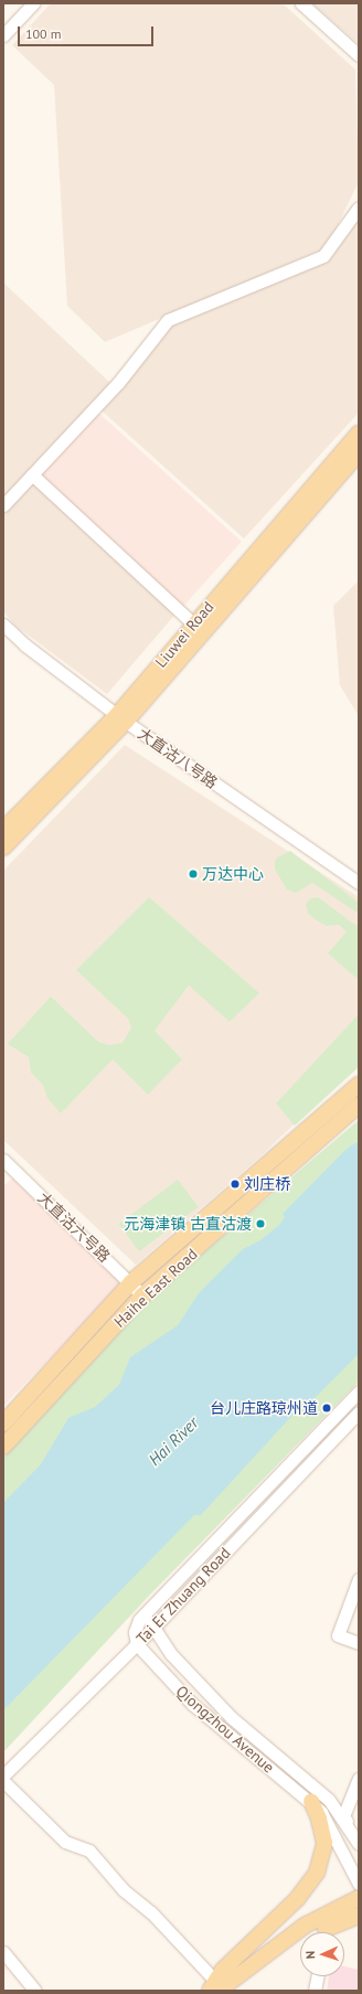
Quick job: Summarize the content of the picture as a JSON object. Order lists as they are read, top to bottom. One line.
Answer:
{"streets":{"main road":["Liuwei Road","Haihe East Road"],"street":["大直沽八号路","大直沽六号路","Tai Er Zhuang Road","Qiongzhou Avenue"]},"crossings":[["Liuwei Road","大直沽八号路"],["大直沽六号路","Haihe East Road"],["Tai Er Zhuang Road","Qiongzhou Avenue"]],"water":["Hai River"],"places":["万达中心","刘庄桥","元海津镇 古直沽渡","台儿庄路琼州道"],"scale_bar":"100 m","north":"left"}
